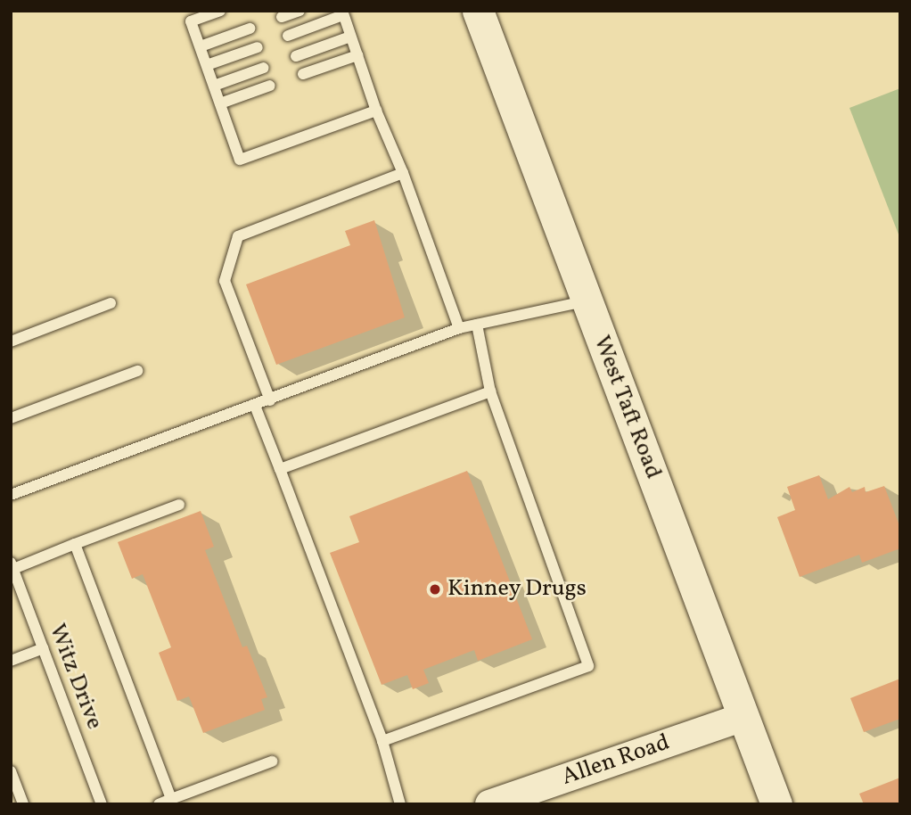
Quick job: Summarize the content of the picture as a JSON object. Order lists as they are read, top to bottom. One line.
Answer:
{"streets":{"main road":["West Taft Road"],"street":["Allen Road"],"lane":["Witz Drive"]},"crossings":[["West Taft Road","Allen Road"]],"places":["Kinney Drugs"]}
